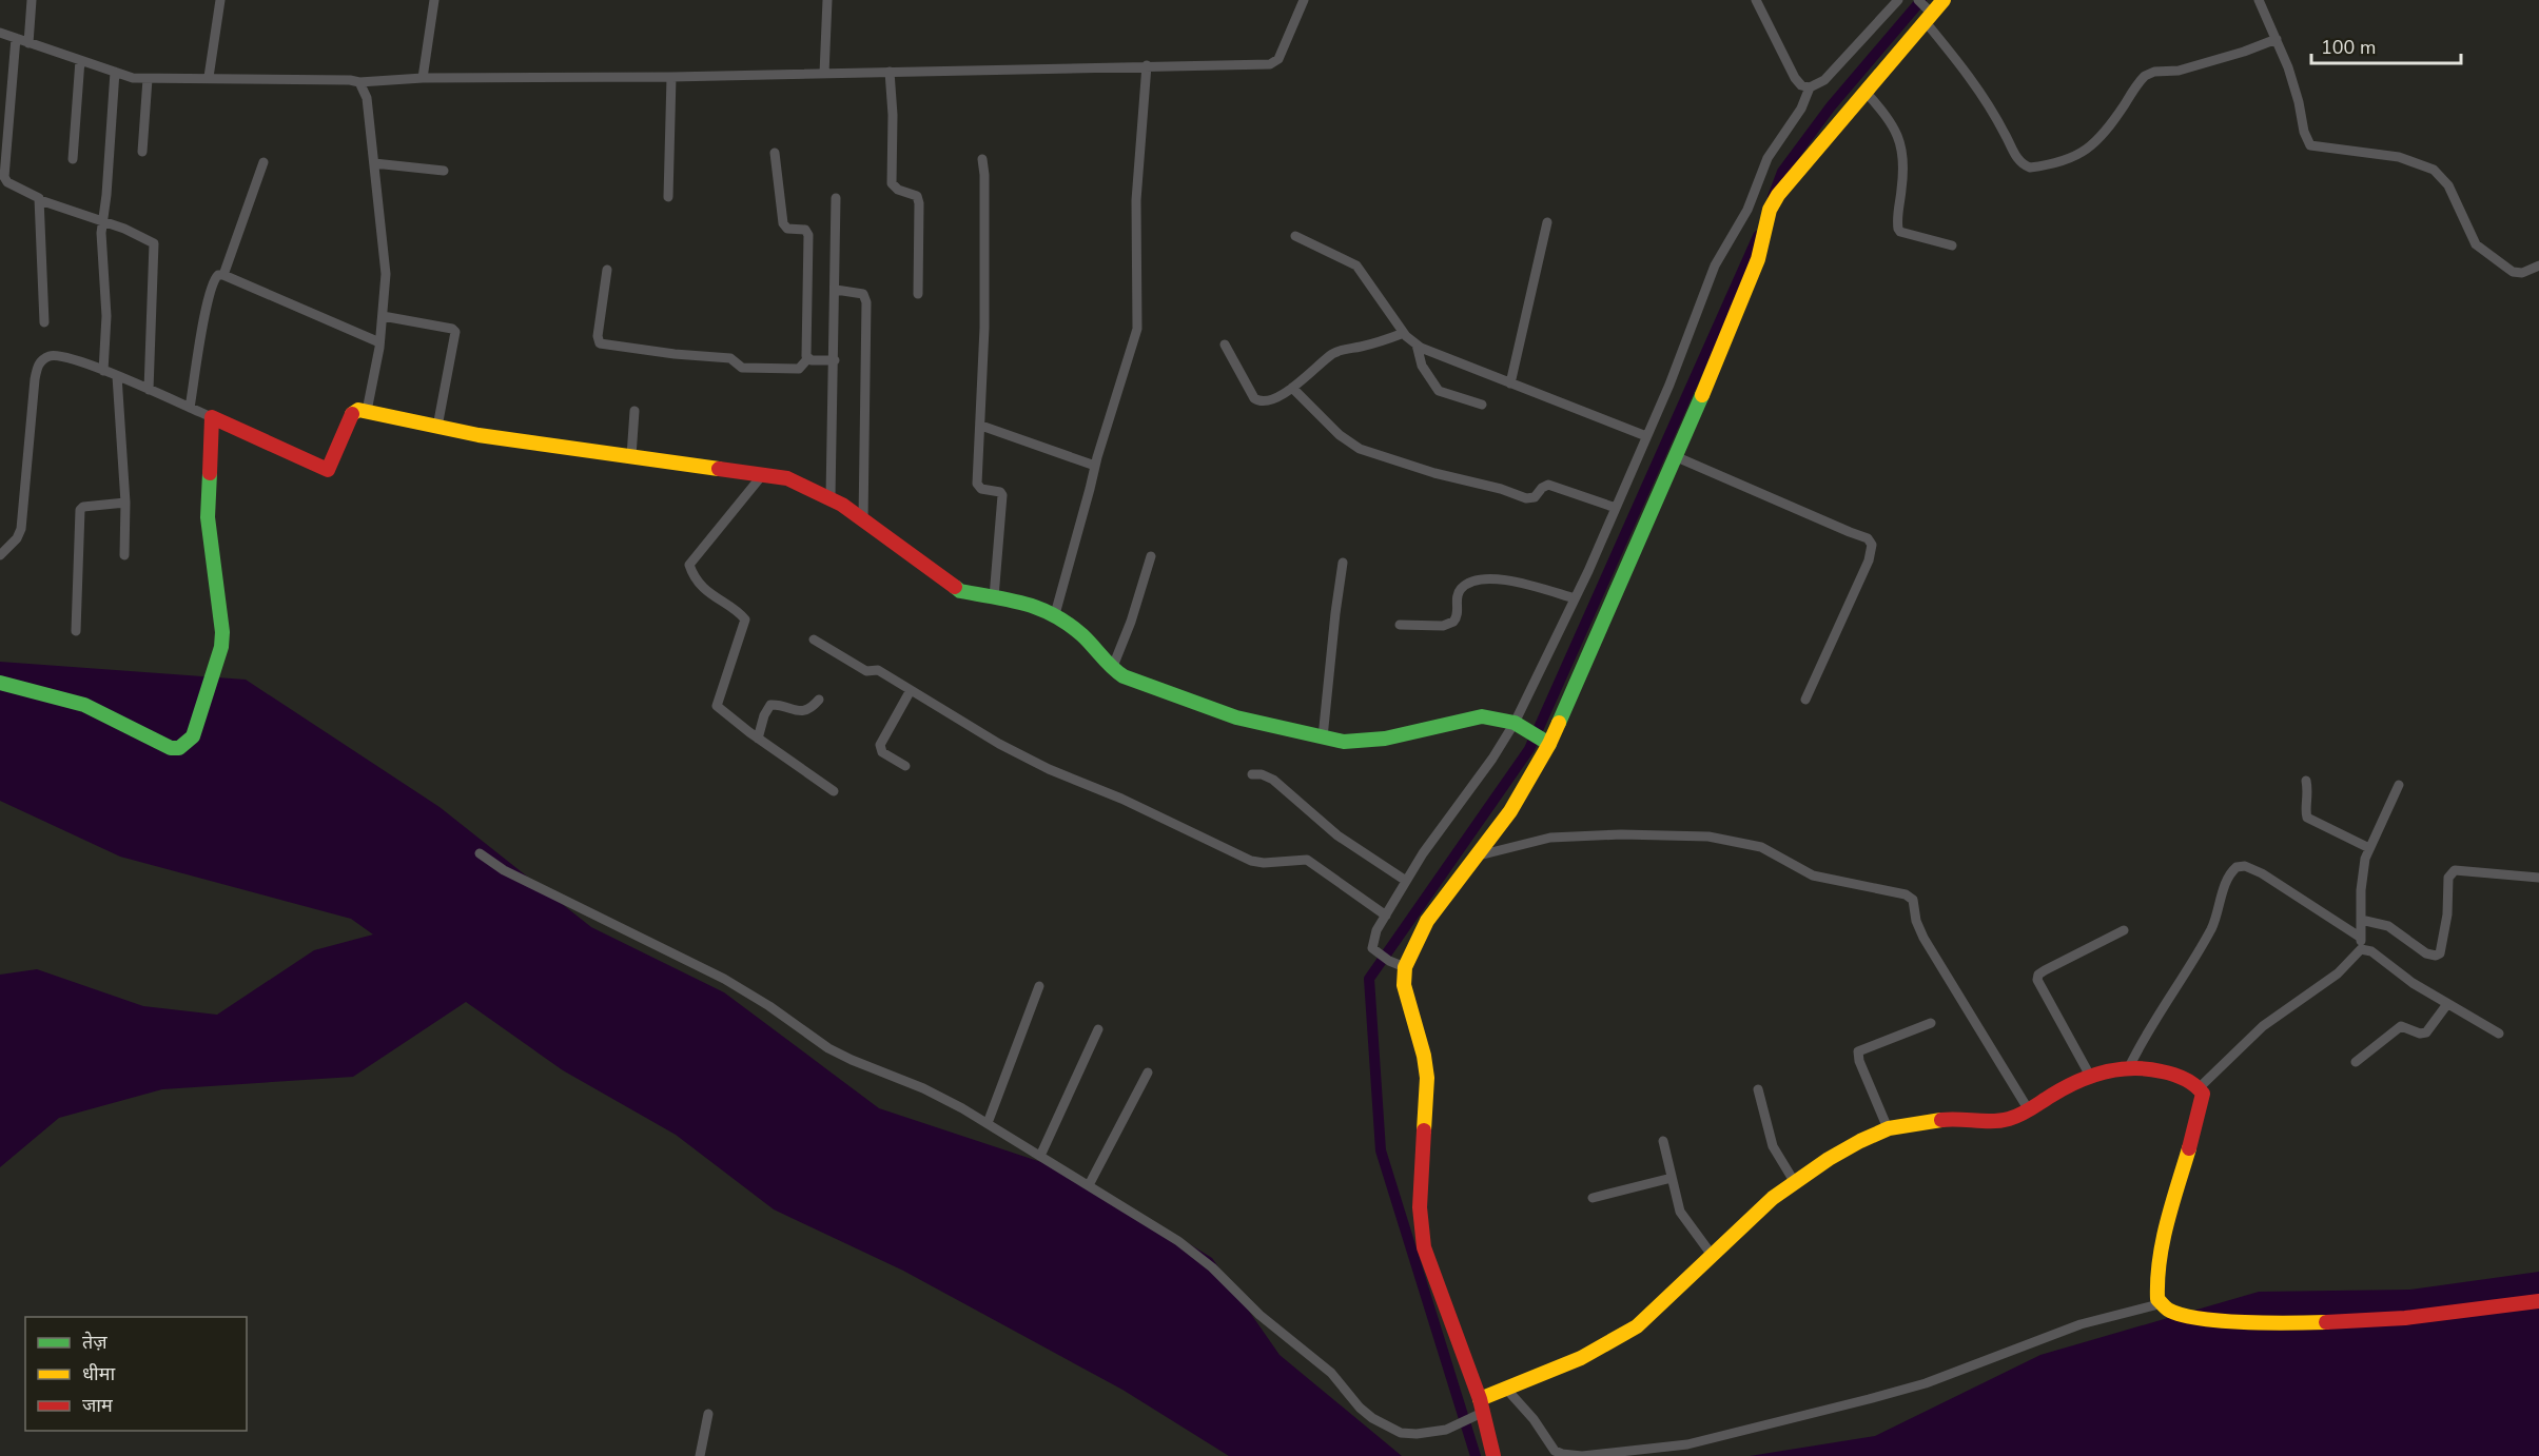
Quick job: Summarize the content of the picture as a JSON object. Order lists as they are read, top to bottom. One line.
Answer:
{"legend":["तेज़","धीमा","जाम"],"scale_bar":"100 m"}
